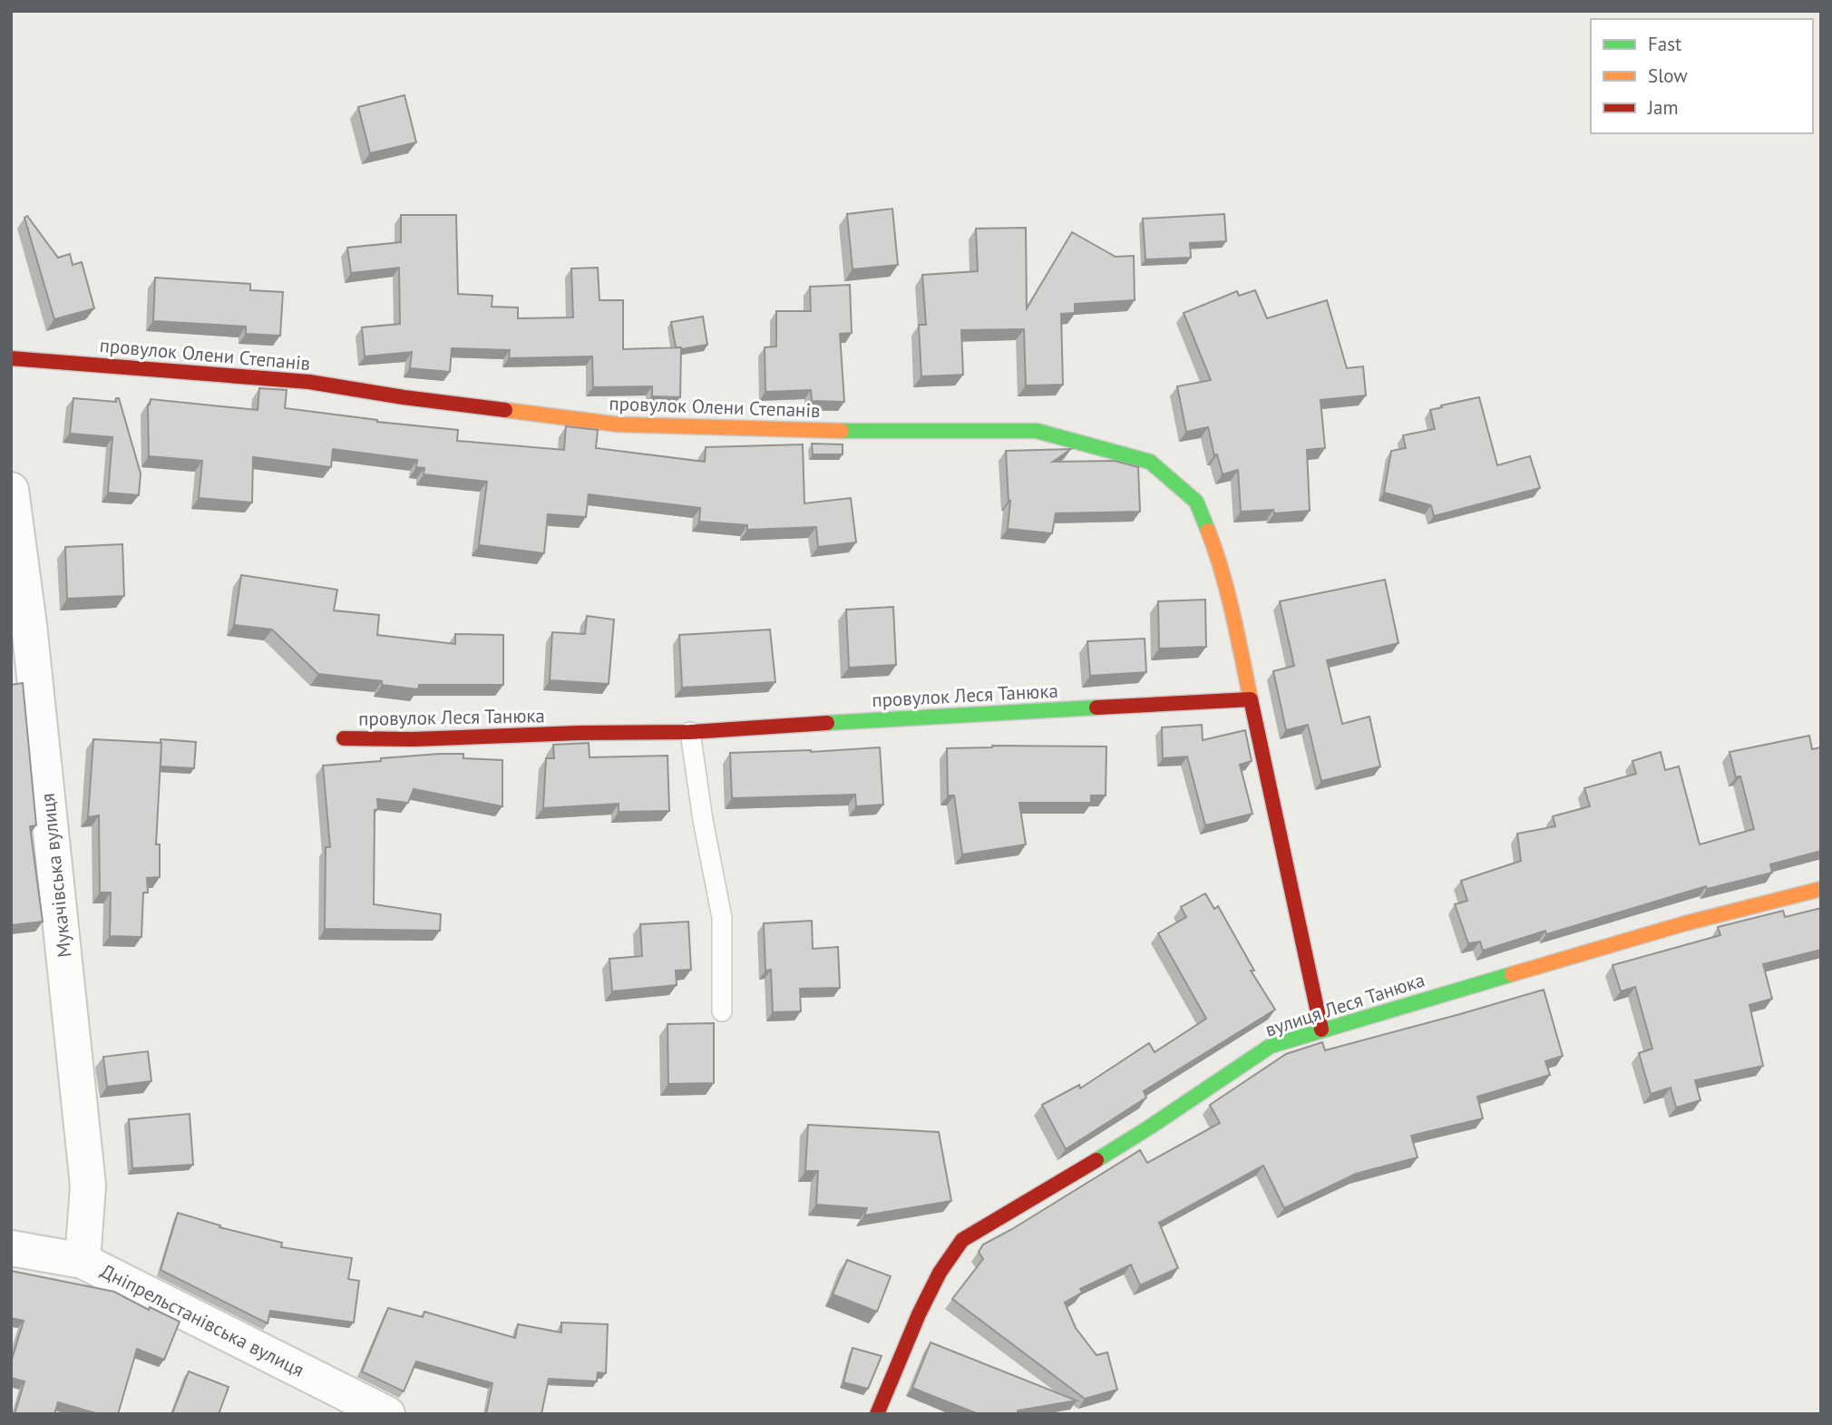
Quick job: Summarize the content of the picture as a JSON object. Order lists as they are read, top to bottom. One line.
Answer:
{"streets":{"street":["провулок Олени Степанів","провулок Леся Танюка","Мукачівська вулиця","вулиця Леся Танюка","Дніпрельстанівська вулиця"]},"crossings":[["провулок Олени Степанів","провулок Леся Танюка"],["Мукачівська вулиця","Дніпрельстанівська вулиця"]],"legend":["Fast","Slow","Jam"]}
